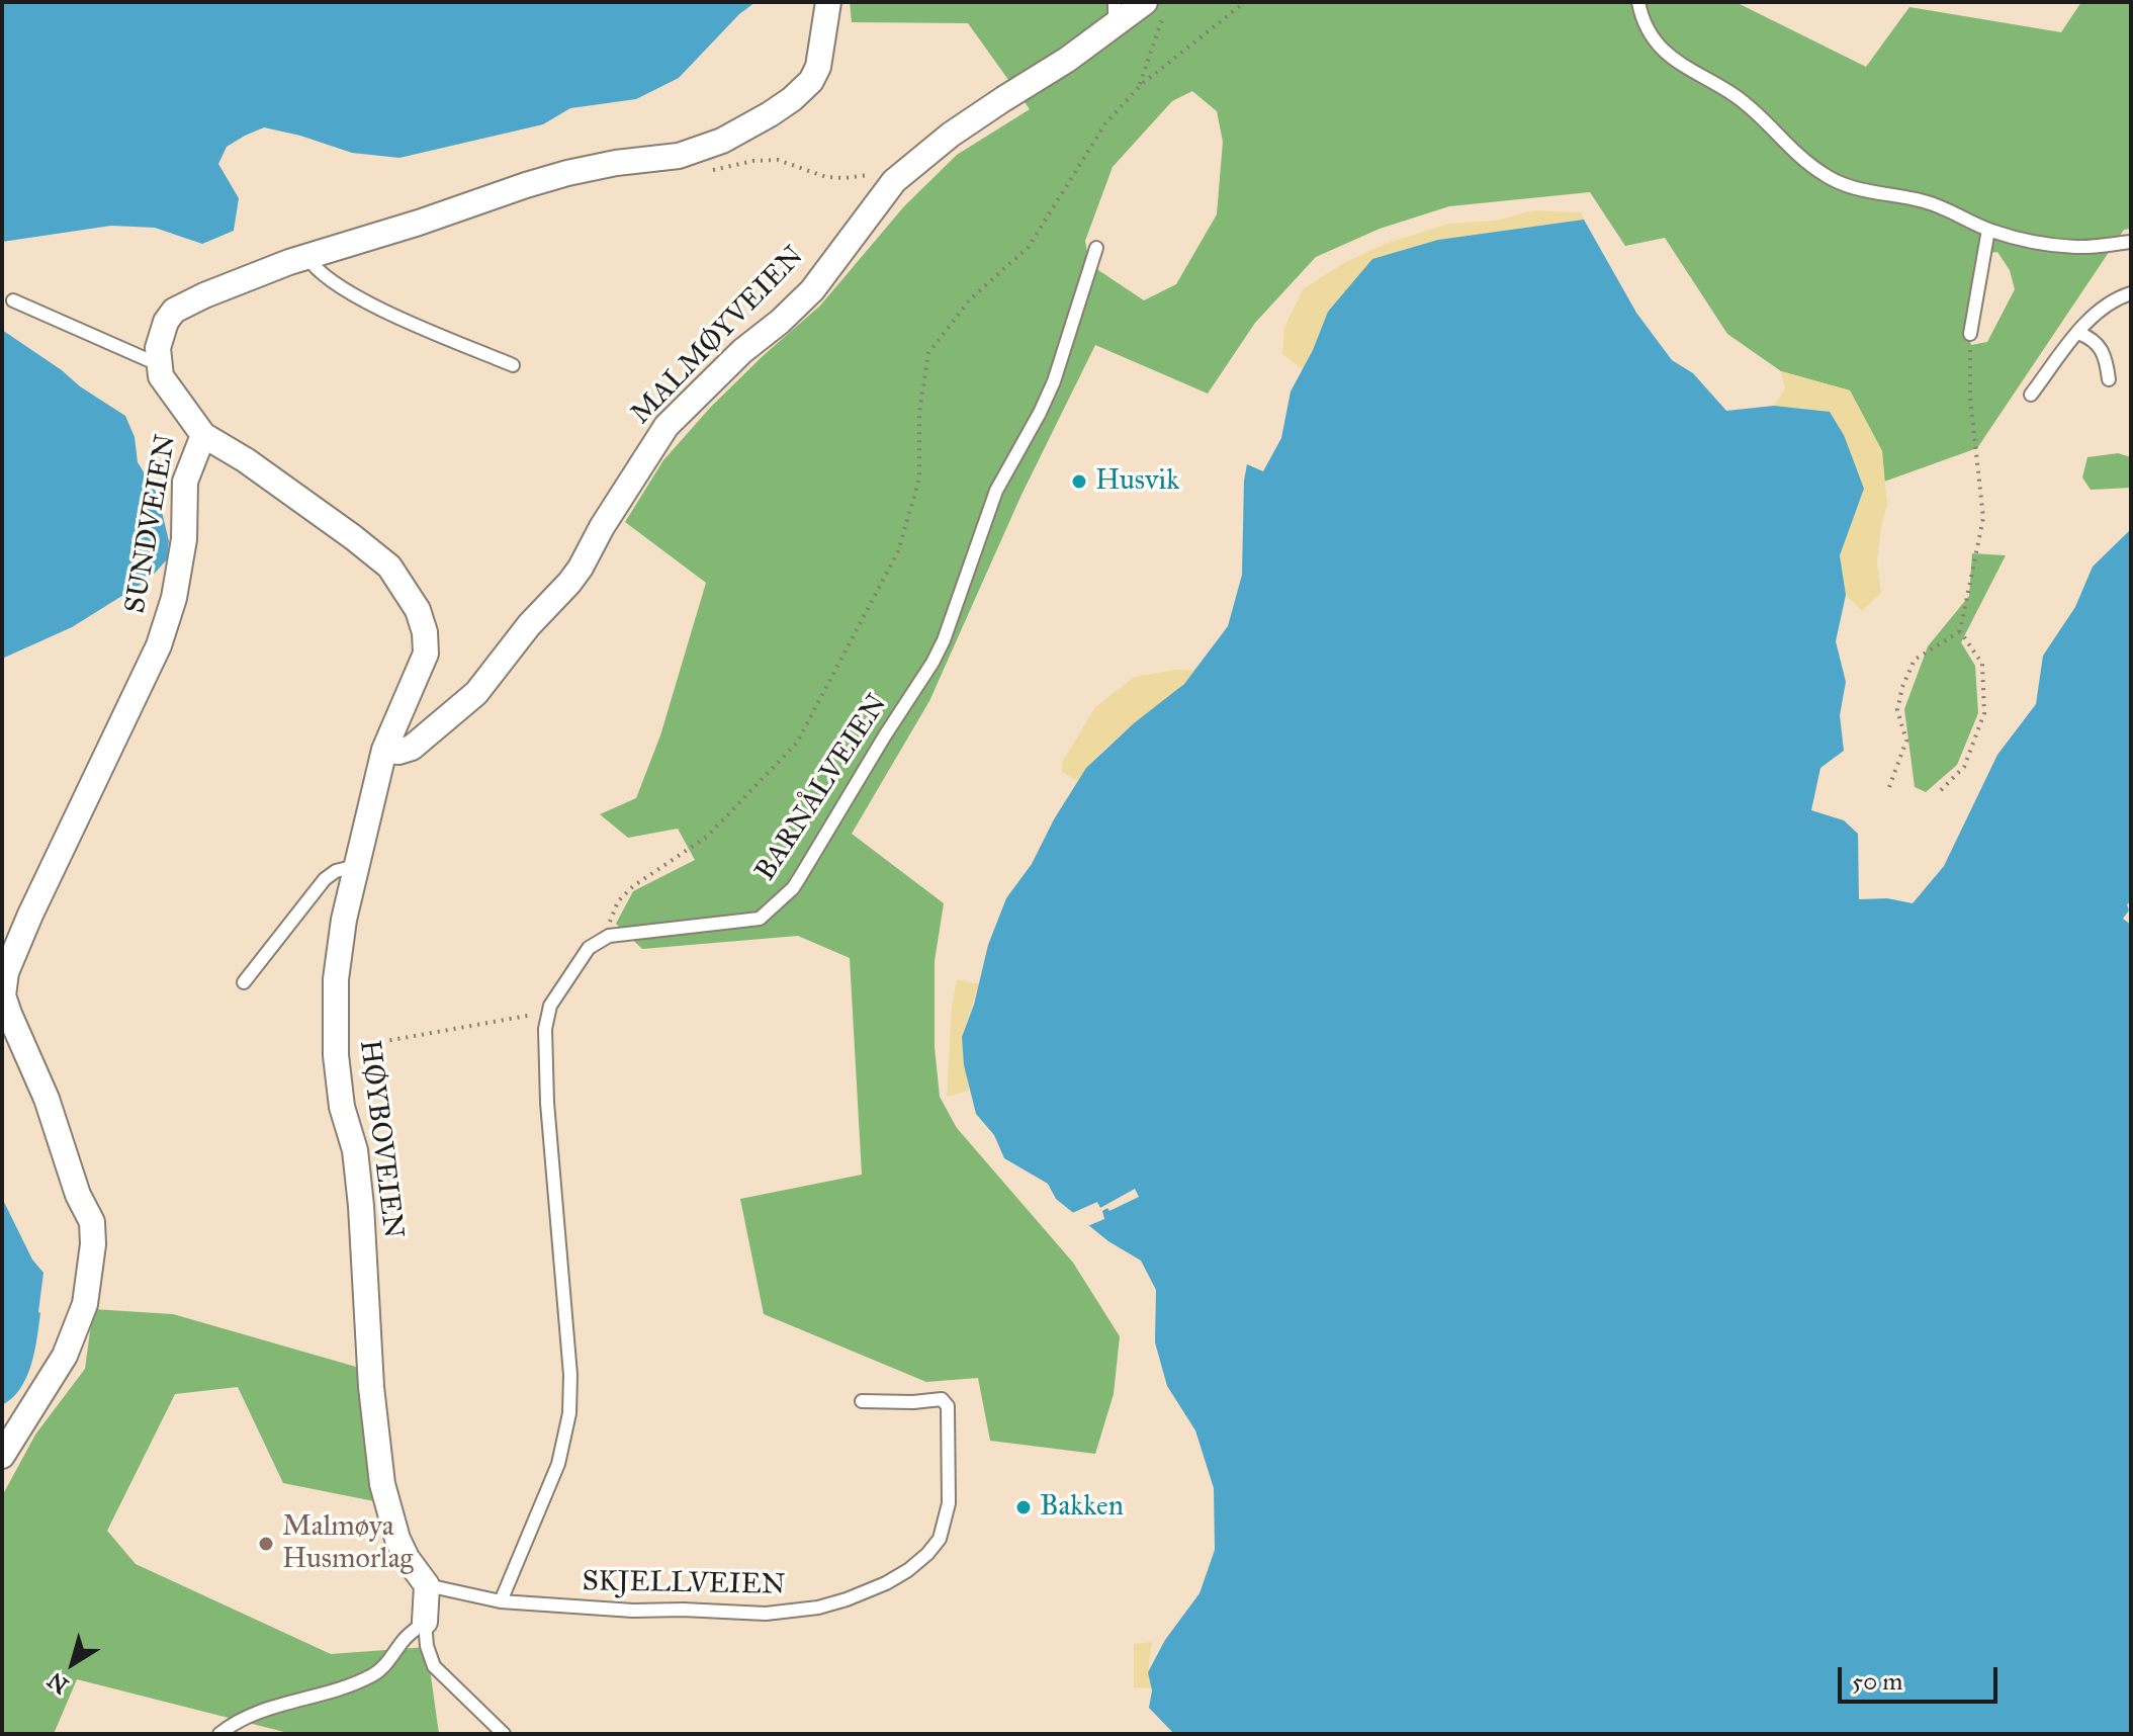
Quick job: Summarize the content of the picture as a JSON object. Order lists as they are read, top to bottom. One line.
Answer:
{"streets":{"street":["MALMØYVEIEN","SUNDVEIEN","HØYBOVEIEN"],"lane":["BARNÅLVEIEN","SKJELLVEIEN"]},"crossings":[["MALMØYVEIEN","HØYBOVEIEN"],["SUNDVEIEN","HØYBOVEIEN"],["HØYBOVEIEN","SKJELLVEIEN"]],"places":["Husvik","Bakken","Malmøya Husmorlag"],"scale_bar":"50 m","north":"bottom left"}
